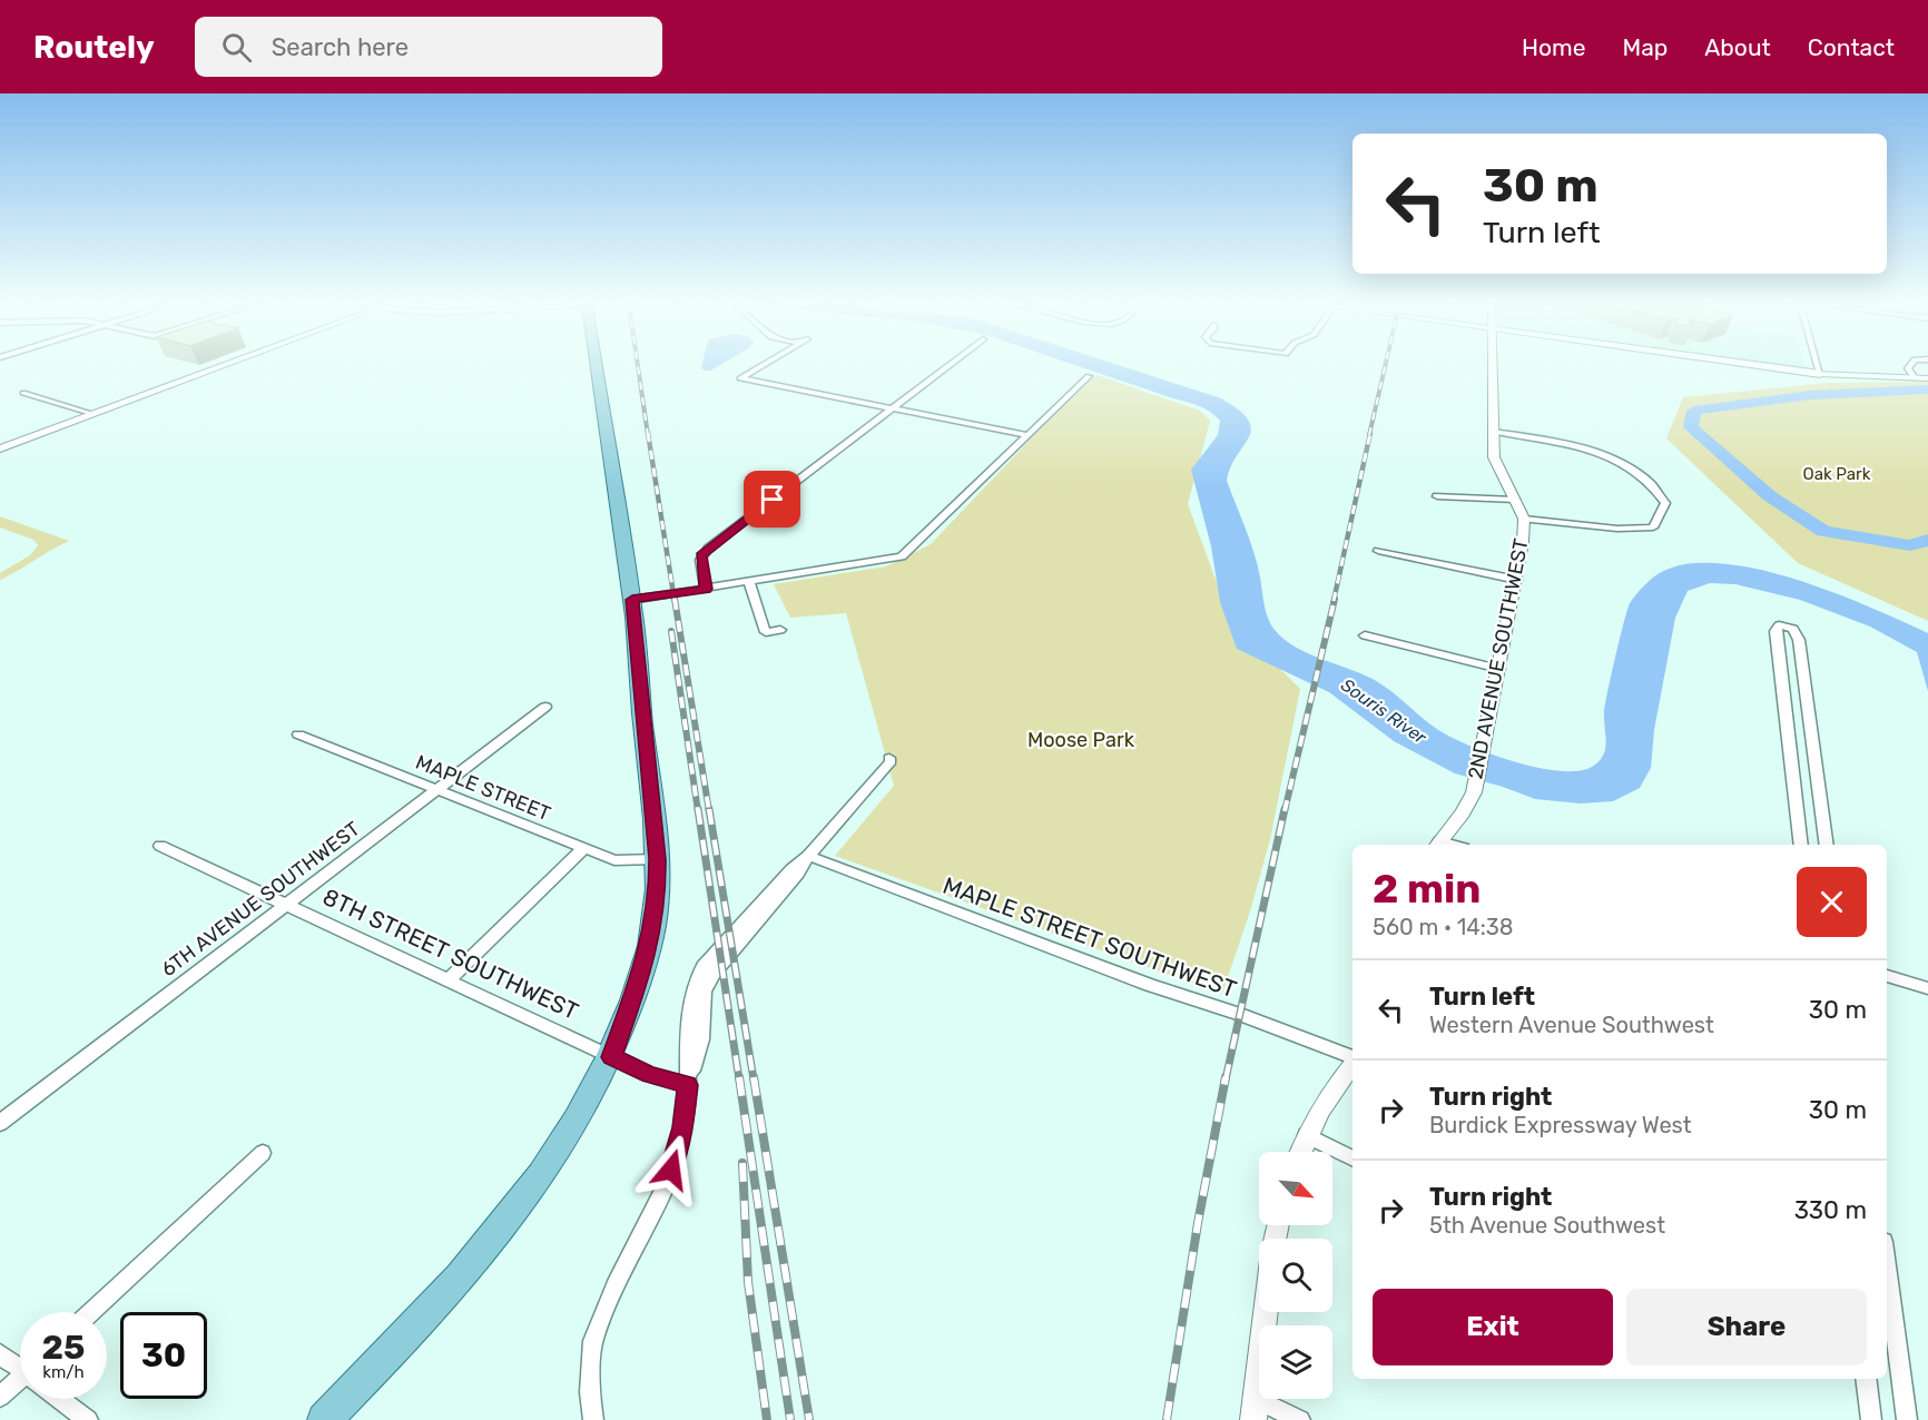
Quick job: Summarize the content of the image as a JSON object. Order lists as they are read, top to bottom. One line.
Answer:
{"streets":{"street":["2ND AVENUE SOUTHWEST","MAPLE STREET","6TH AVENUE SOUTHWEST","MAPLE STREET SOUTHWEST","8TH STREET SOUTHWEST"]},"crossings":[["MAPLE STREET","6TH AVENUE SOUTHWEST"],["6TH AVENUE SOUTHWEST","8TH STREET SOUTHWEST"]],"water":["Souris River"],"parks":["Oak Park","Moose Park"],"north":"bottom right","page":{"header":"Routely","search":"Search here","nav":["Home","Map","About","Contact"],"turn":["30 m","Turn left"],"heading":["2 min","560 m · 14:38"],"list":[{"name":"Turn left","note":"Western Avenue Southwest","value":"30 m"},{"name":"Turn right","note":"Burdick Expressway West","value":"30 m"},{"name":"Turn right","note":"5th Avenue Southwest","value":"330 m"}],"buttons":["Exit","Share"],"speed":"25 km/h","limit":"30"}}
